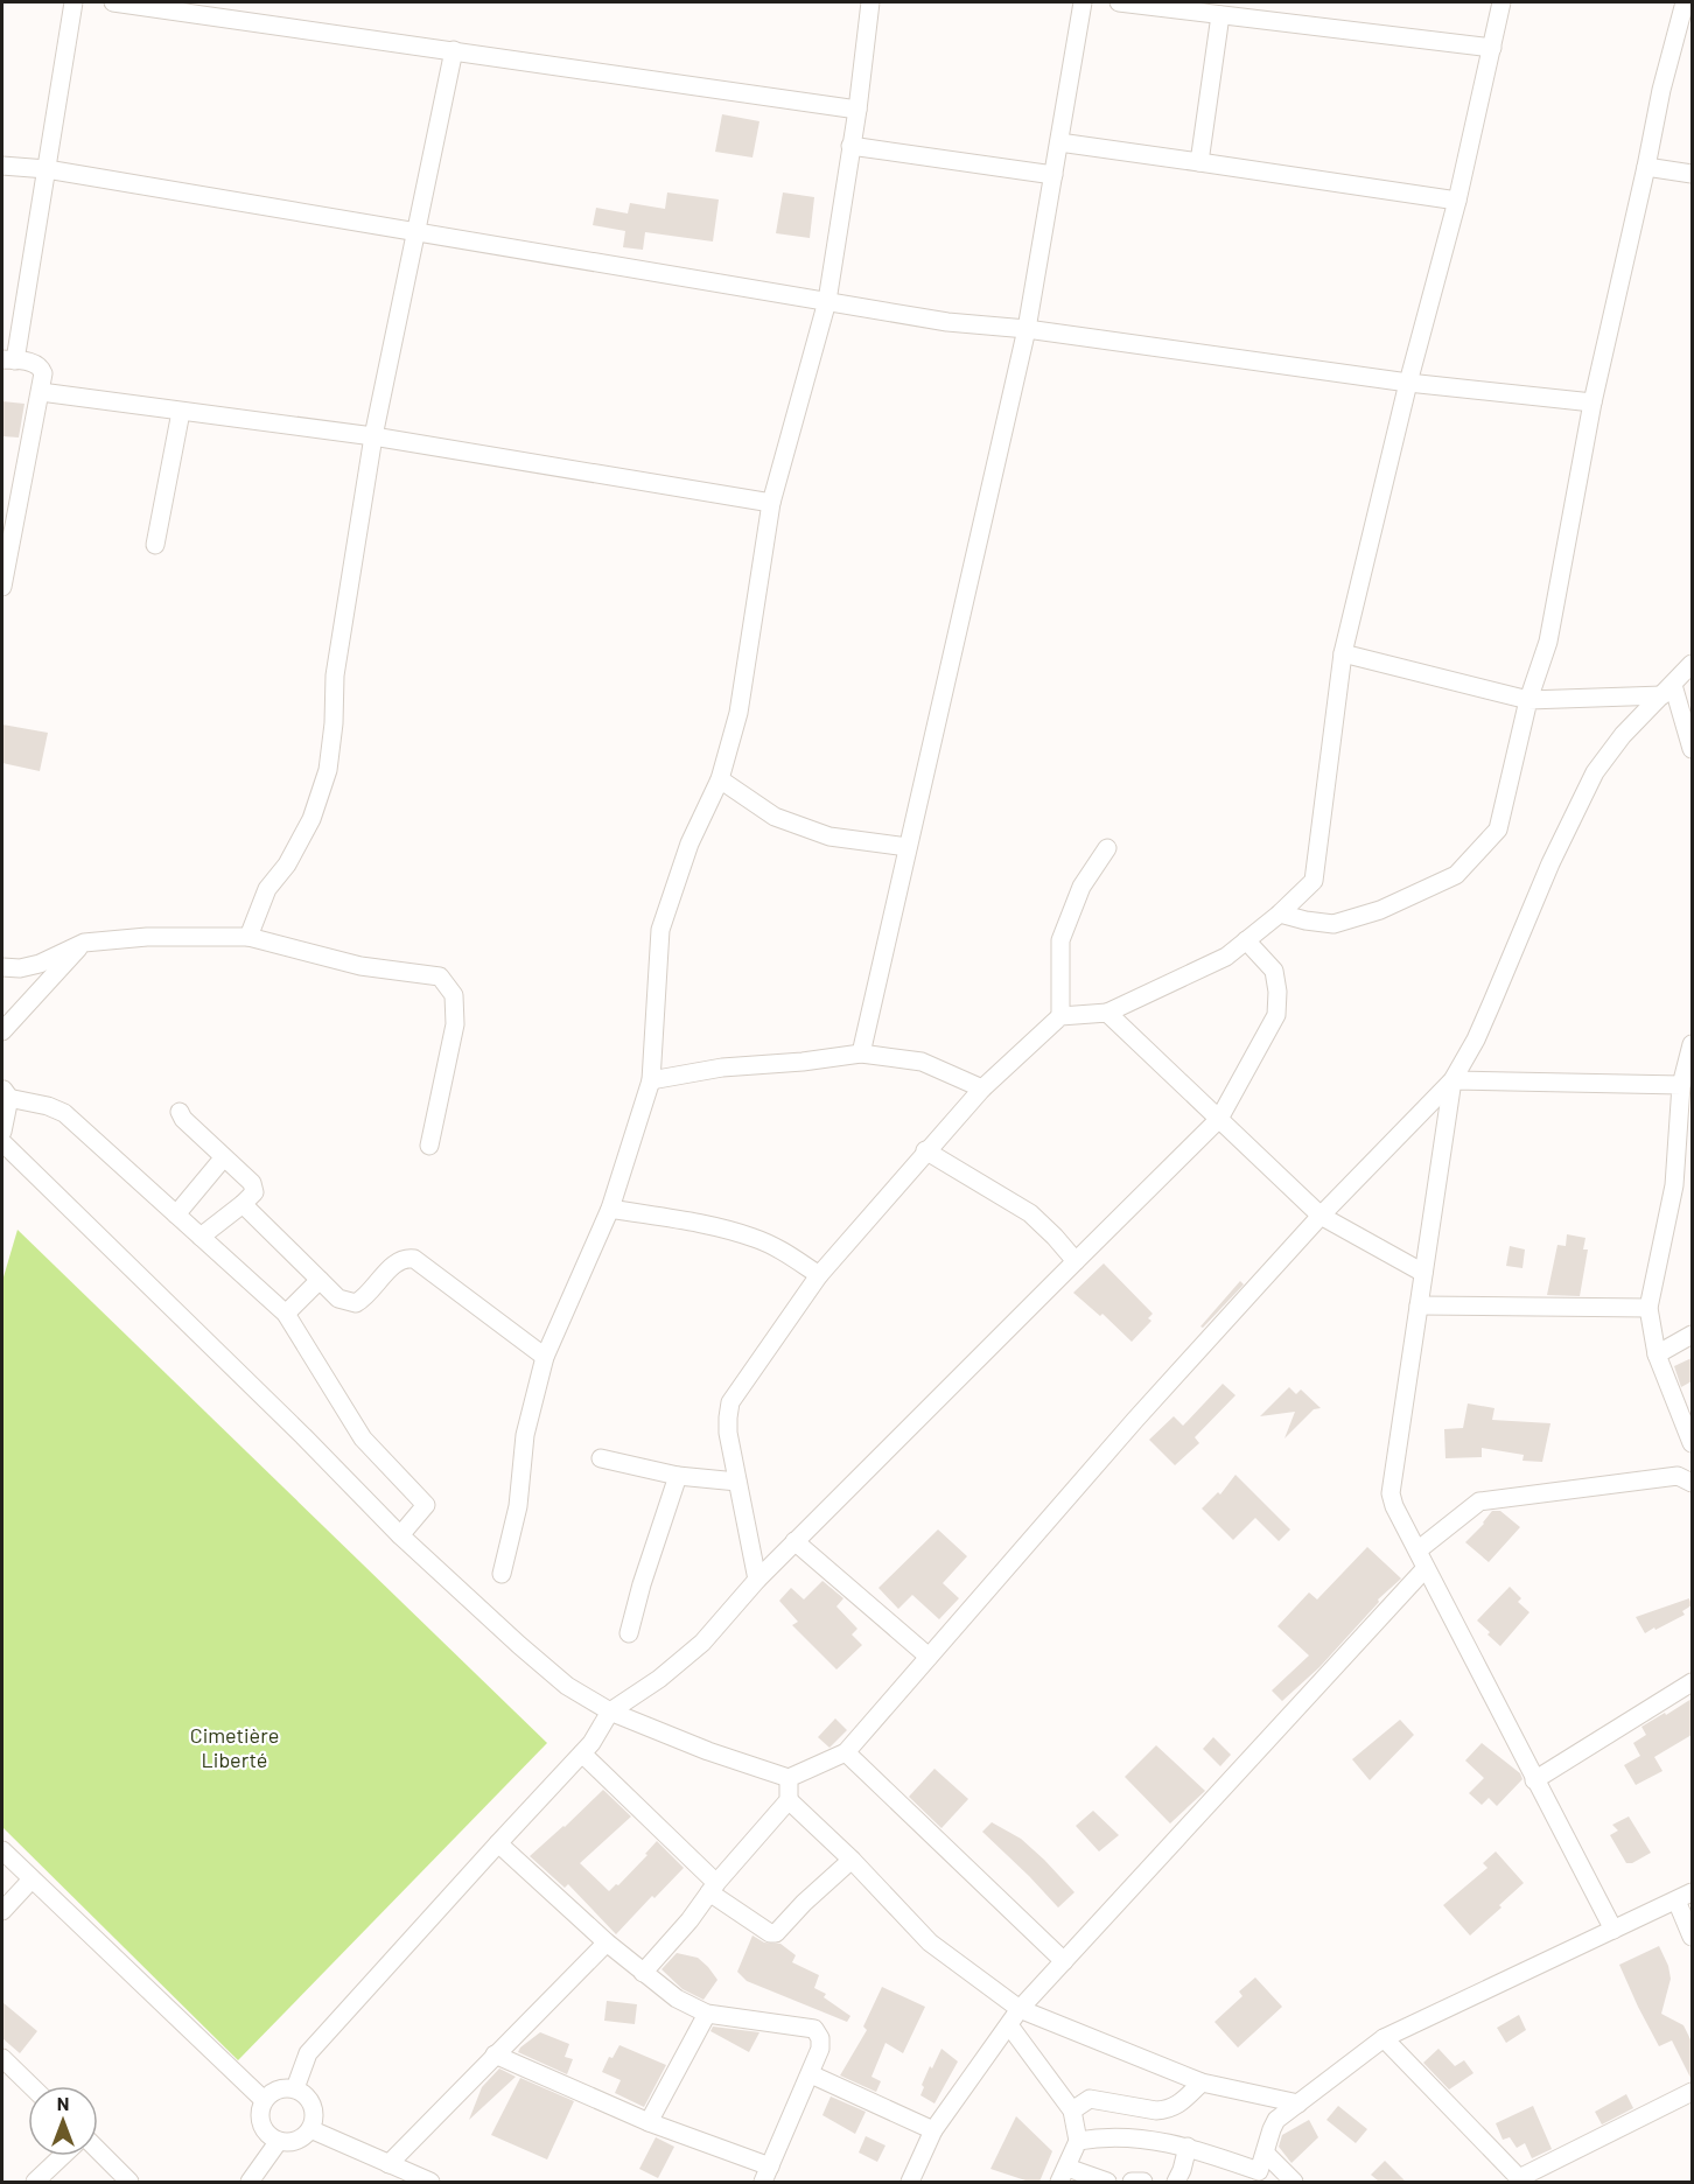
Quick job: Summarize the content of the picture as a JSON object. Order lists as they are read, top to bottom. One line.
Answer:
{"parks":["Cimetière Liberté"],"north":"top"}
